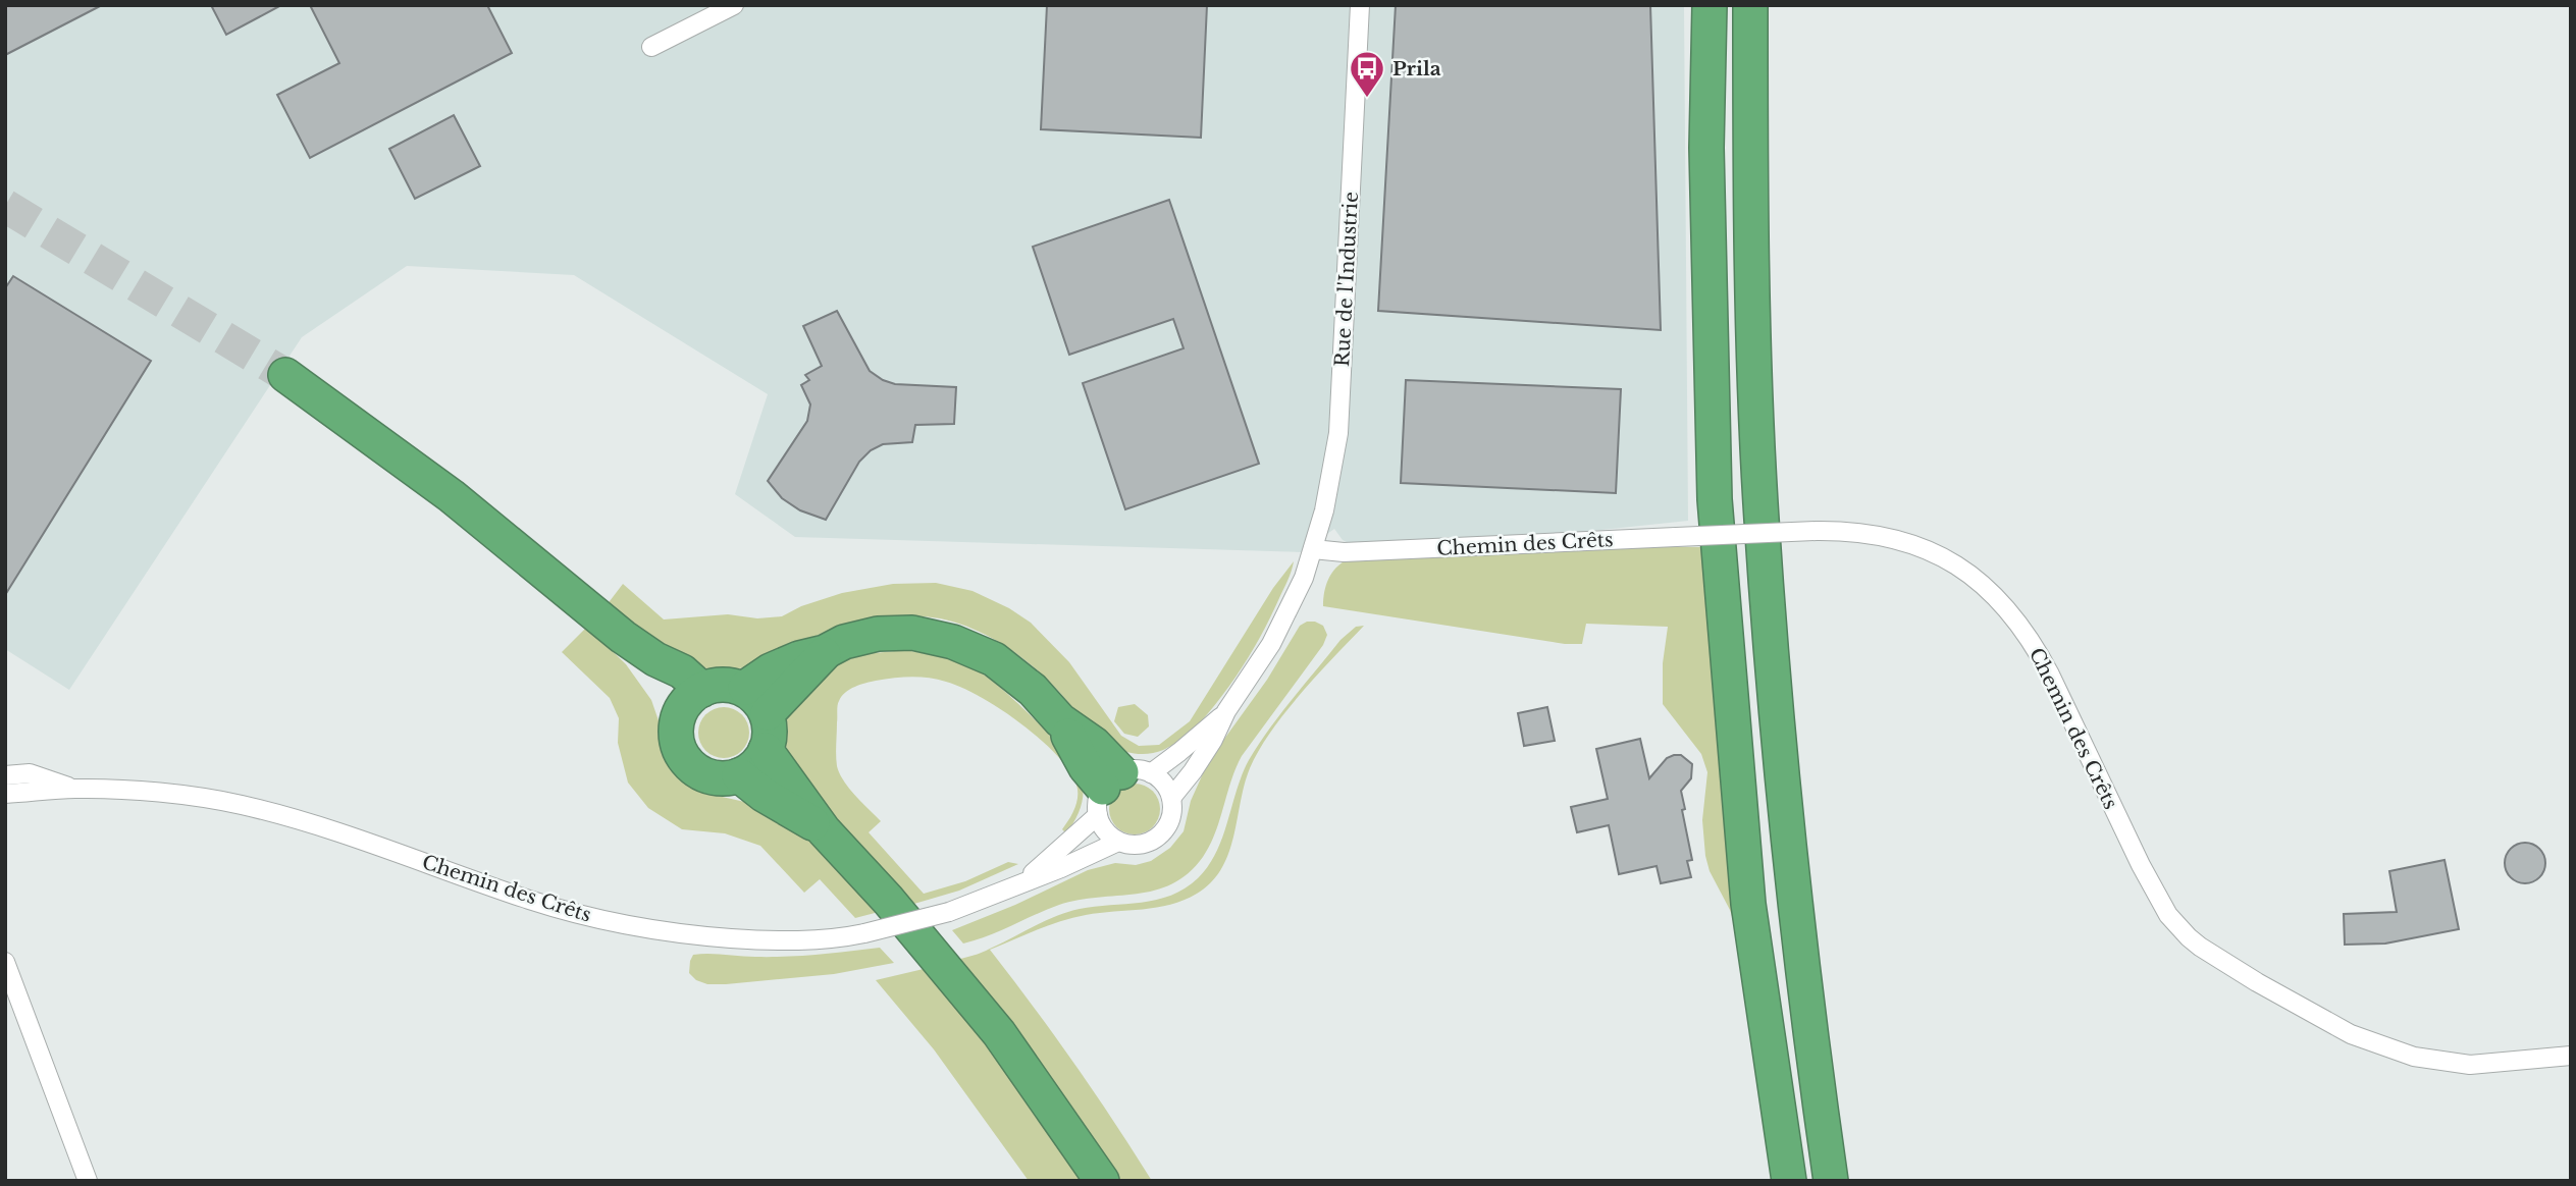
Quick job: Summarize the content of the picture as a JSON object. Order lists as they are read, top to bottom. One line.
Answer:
{"streets":{"street":["Rue de l'Industrie","Chemin des Crêts"]},"crossings":[["Rue de l'Industrie","Chemin des Crêts"]],"places":{"bus stop":["Prila"]}}
